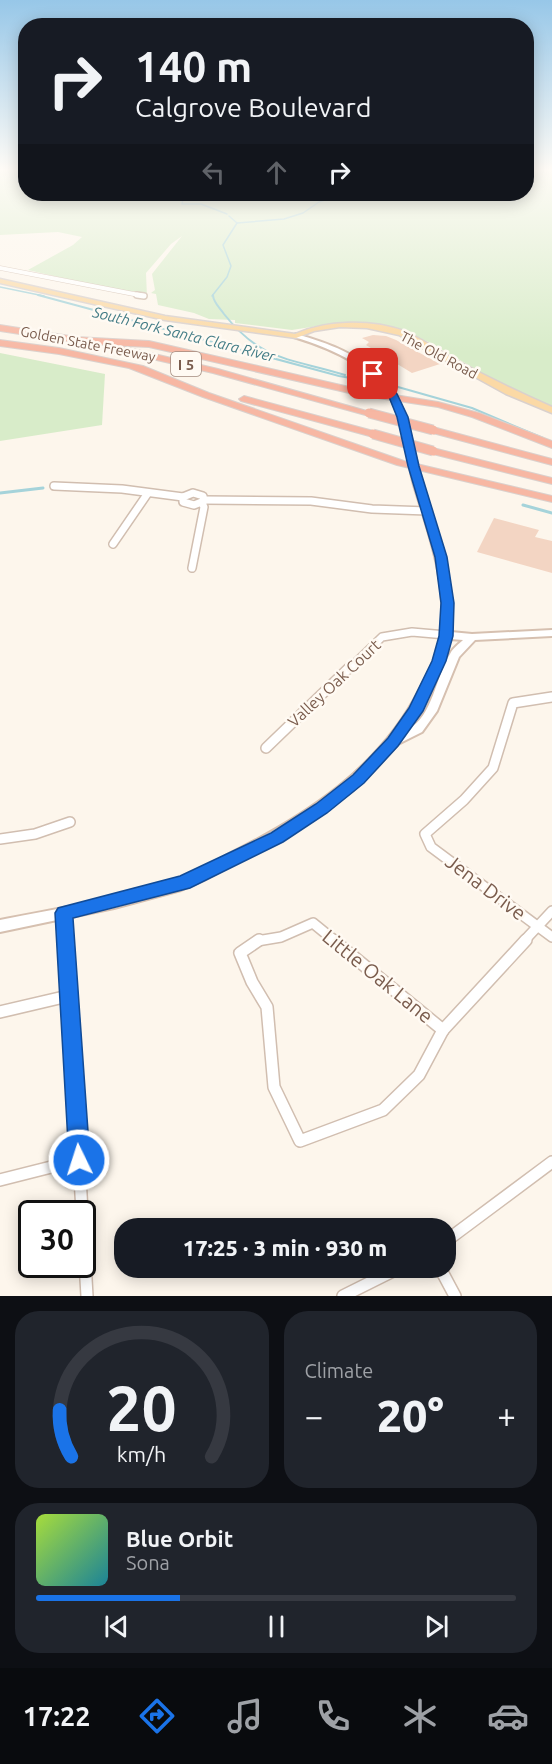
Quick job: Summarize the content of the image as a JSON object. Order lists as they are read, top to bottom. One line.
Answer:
{"streets":{"highway":["Golden State Freeway","I 5"],"main road":["The Old Road"],"street":["Valley Oak Court","Jena Drive","Little Oak Lane"]},"water":["South Fork Santa Clara River"],"page":{"turn":["140 m","Calgrove Boulevard"],"limit":"30","trip":"17:25 · 3 min · 930 m","tile":"Climate","heat":["−","20°","+"],"song":["Blue Orbit","Sona"],"tabs":"17:22","gauge":["20","km/h"]}}
